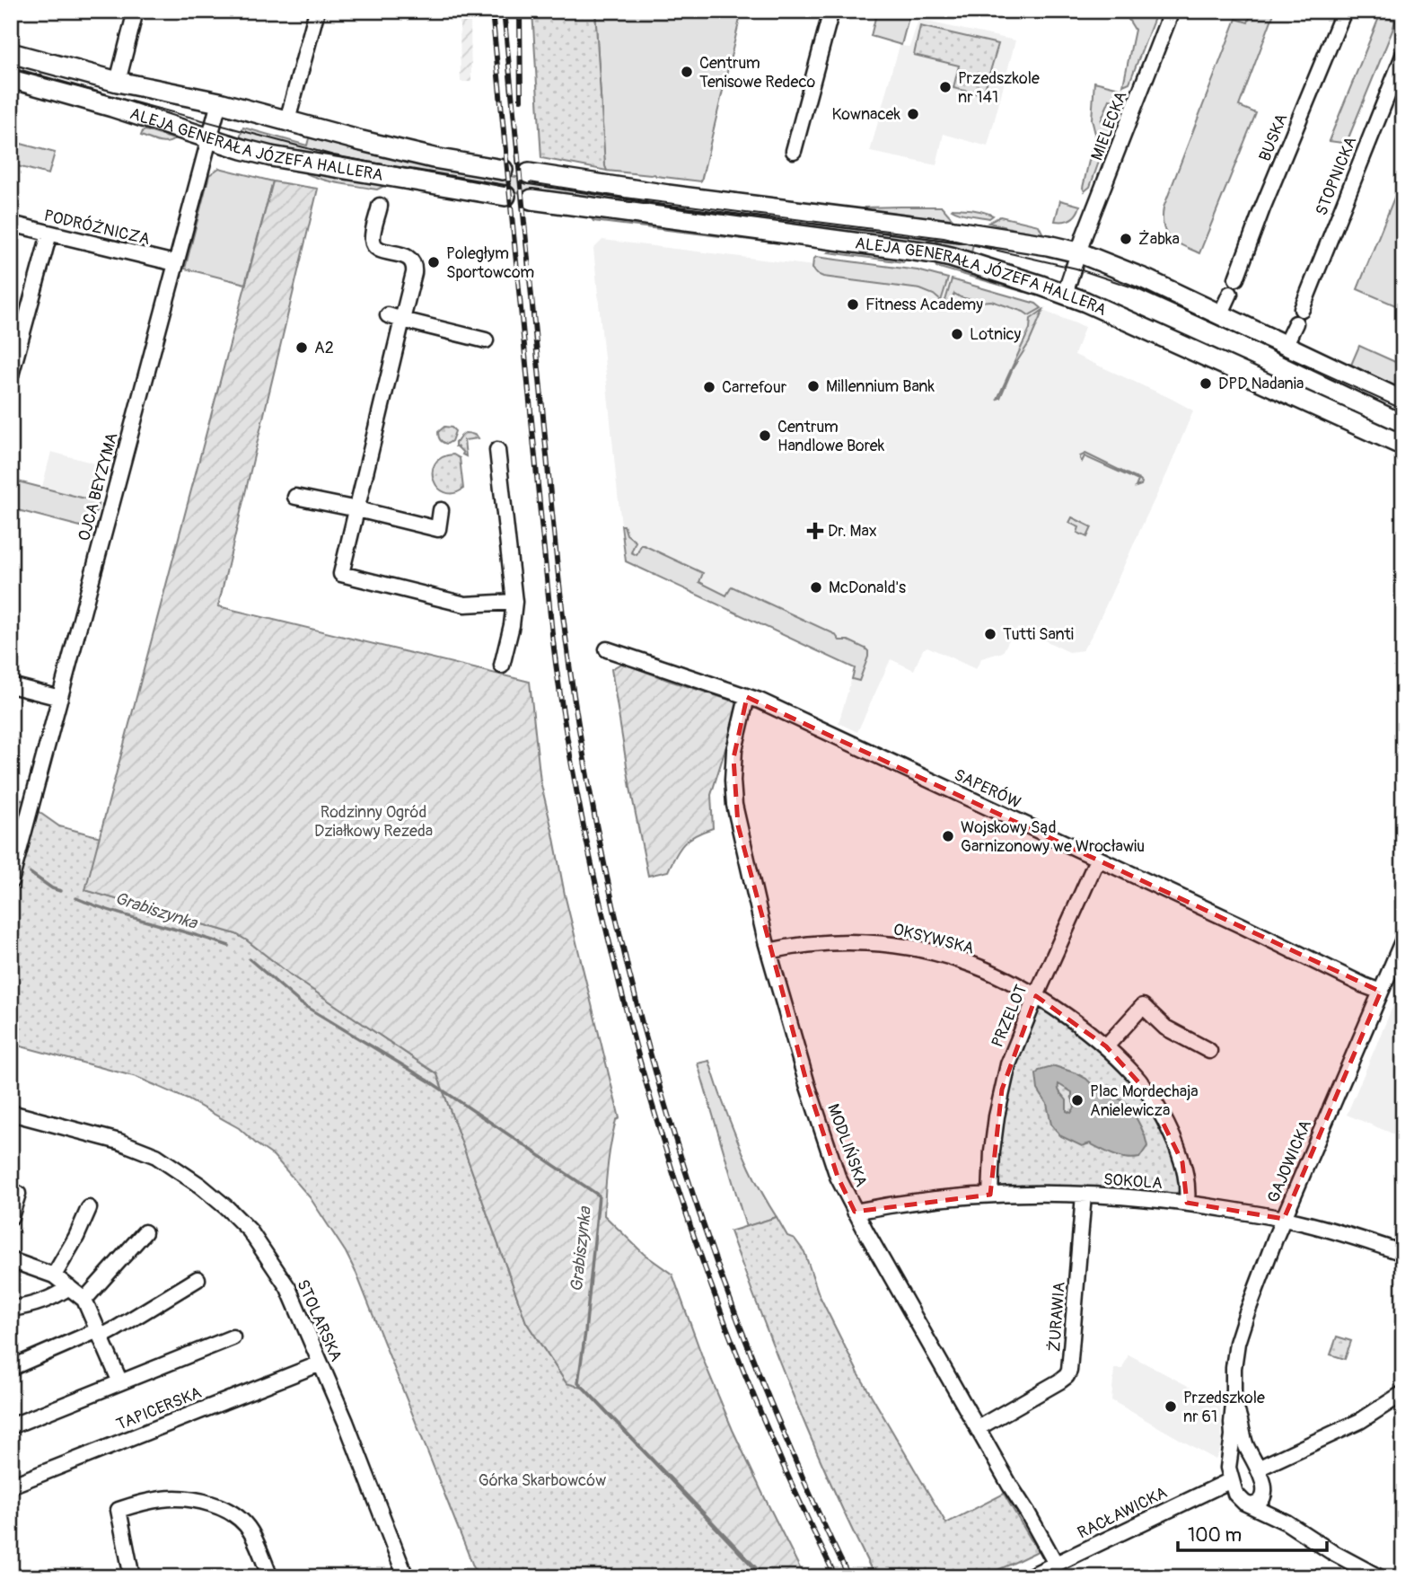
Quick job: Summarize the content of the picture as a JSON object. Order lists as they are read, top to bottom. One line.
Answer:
{"streets":{"main road":["ALEJA GENERAŁA JÓZEFA HALLERA"],"street":["MIELECKA","BUSKA","STOPNICKA","PODRÓŻNICZA","OJCA BEYZYMA","SAPERÓW","OKSYWSKA","PRZELOT","MODLIŃSKA","GAJOWICKA","SOKOLA","ŻURAWIA","STOLARSKA","TAPICERSKA","RACŁAWICKA"]},"crossings":[["MIELECKA","ALEJA GENERAŁA JÓZEFA HALLERA"],["ALEJA GENERAŁA JÓZEFA HALLERA","OJCA BEYZYMA"],["PODRÓŻNICZA","OJCA BEYZYMA"],["SAPERÓW","PRZELOT"],["SAPERÓW","MODLIŃSKA"],["SAPERÓW","GAJOWICKA"],["OKSYWSKA","PRZELOT"],["OKSYWSKA","MODLIŃSKA"],["OKSYWSKA","SOKOLA"],["PRZELOT","SOKOLA"],["MODLIŃSKA","SOKOLA"],["MODLIŃSKA","ŻURAWIA"],["MODLIŃSKA","RACŁAWICKA"],["GAJOWICKA","SOKOLA"],["GAJOWICKA","RACŁAWICKA"],["SOKOLA","ŻURAWIA"],["STOLARSKA","TAPICERSKA"]],"water":["Grabiszynka"],"parks":["Rodzinny Ogród Działkowy Rezeda","Górka Skarbowców"],"places":{"other":["Centrum Tenisowe Redeco","Przedszkole nr 141","Kownacek","Żabka","Poległym Sportowcom","Fitness Academy","Lotnicy","A2","DPD Nadania","Millennium Bank","Carrefour","Centrum Handlowe Borek","McDonald's","Tutti Santi","Wojskowy Sąd Garnizonowy we Wrocławiu","Plac Mordechaja Anielewicza","Przedszkole nr 61"],"health":["Dr. Max"]},"scale_bar":"100 m"}
